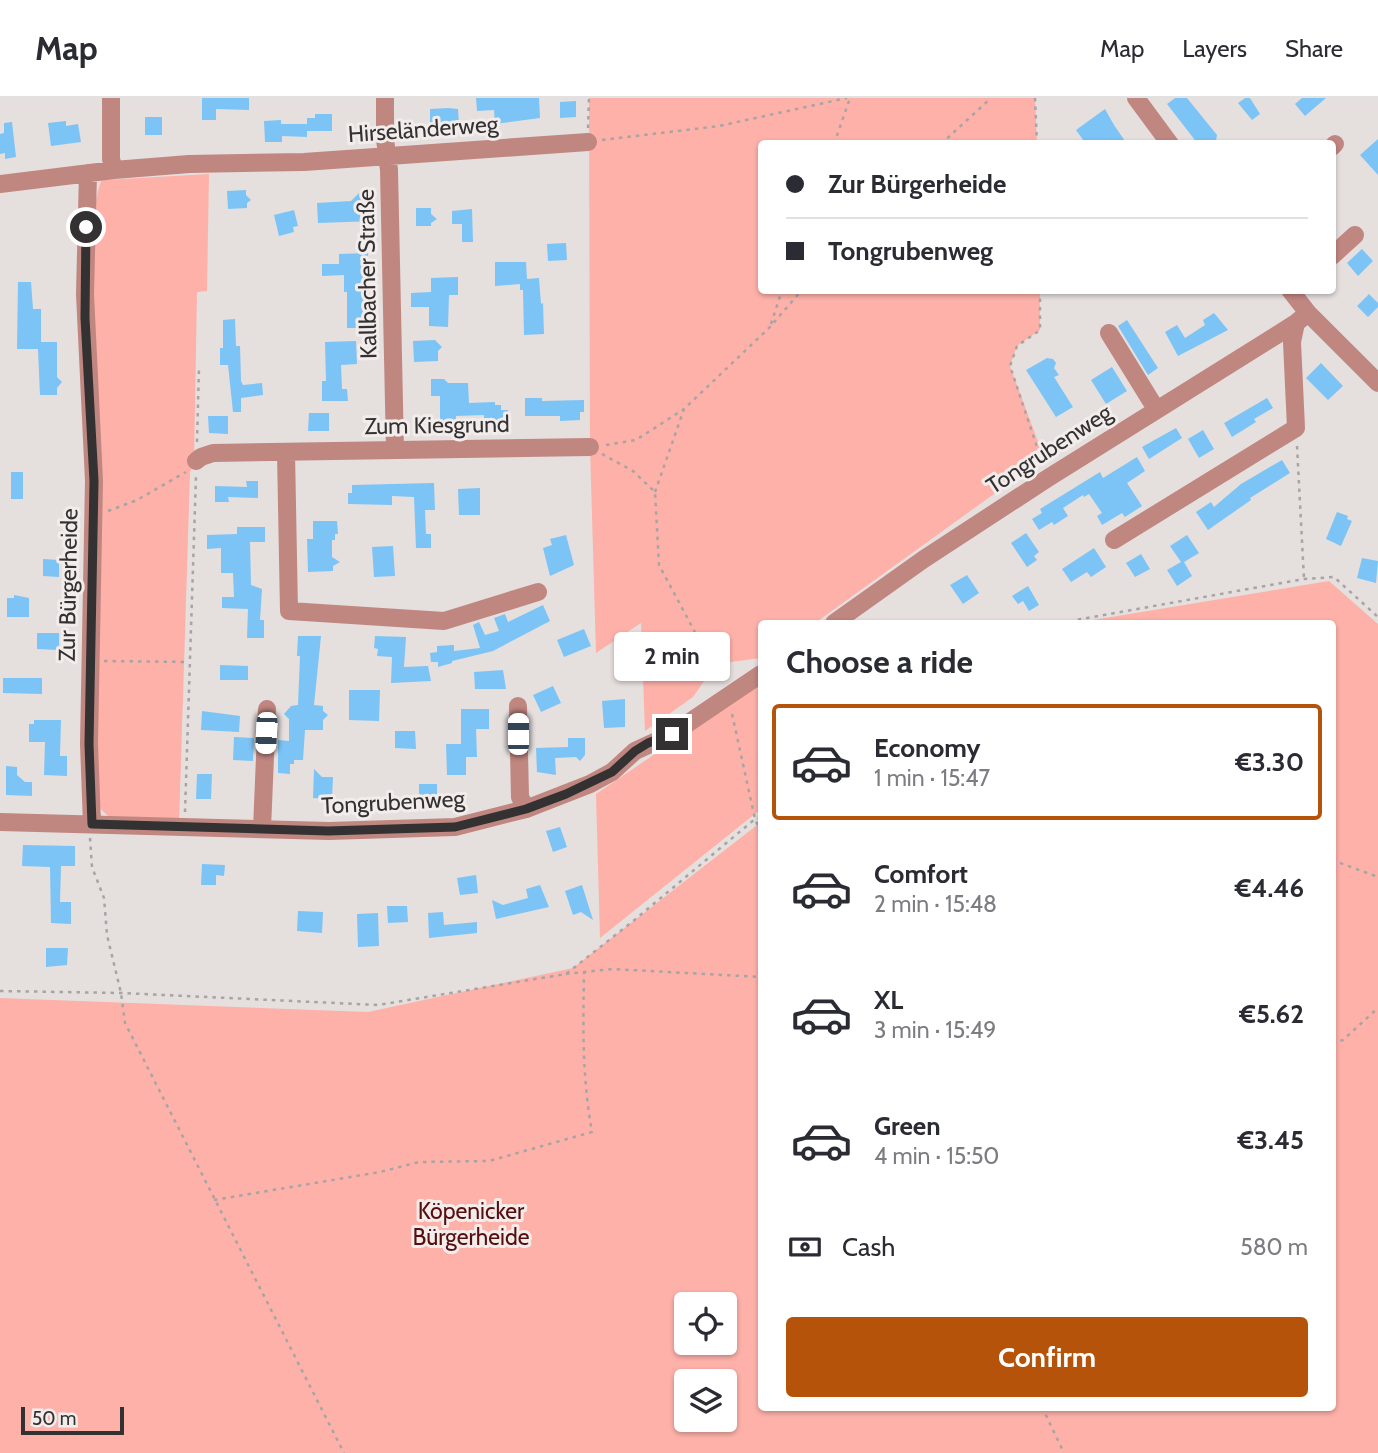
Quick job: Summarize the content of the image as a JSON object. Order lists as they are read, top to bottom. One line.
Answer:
{"streets":{"street":["Hirseländerweg","Kallbacher Straße","Zum Kiesgrund","Tongrubenweg","Zur Bürgerheide"]},"crossings":[["Hirseländerweg","Kallbacher Straße"],["Hirseländerweg","Zur Bürgerheide"],["Kallbacher Straße","Zum Kiesgrund"],["Tongrubenweg","Zur Bürgerheide"]],"parks":["Köpenicker Bürgerheide"],"scale_bar":"50 m","page":{"header":"Map","nav":["Map","Layers","Share"],"banner":["Zur Bürgerheide","Tongrubenweg"],"heading":"Choose a ride","bubble":"2 min","list":[{"name":"Economy","note":"1 min · 15:47","value":"€3.30"},{"name":"Comfort","note":"2 min · 15:48","value":"€4.46"},{"name":"XL","note":"3 min · 15:49","value":"€5.62"},{"name":"Green","note":"4 min · 15:50","value":"€3.45"}],"pay":["Cash","580 m"],"buttons":"Confirm","scale":"50 m"}}
